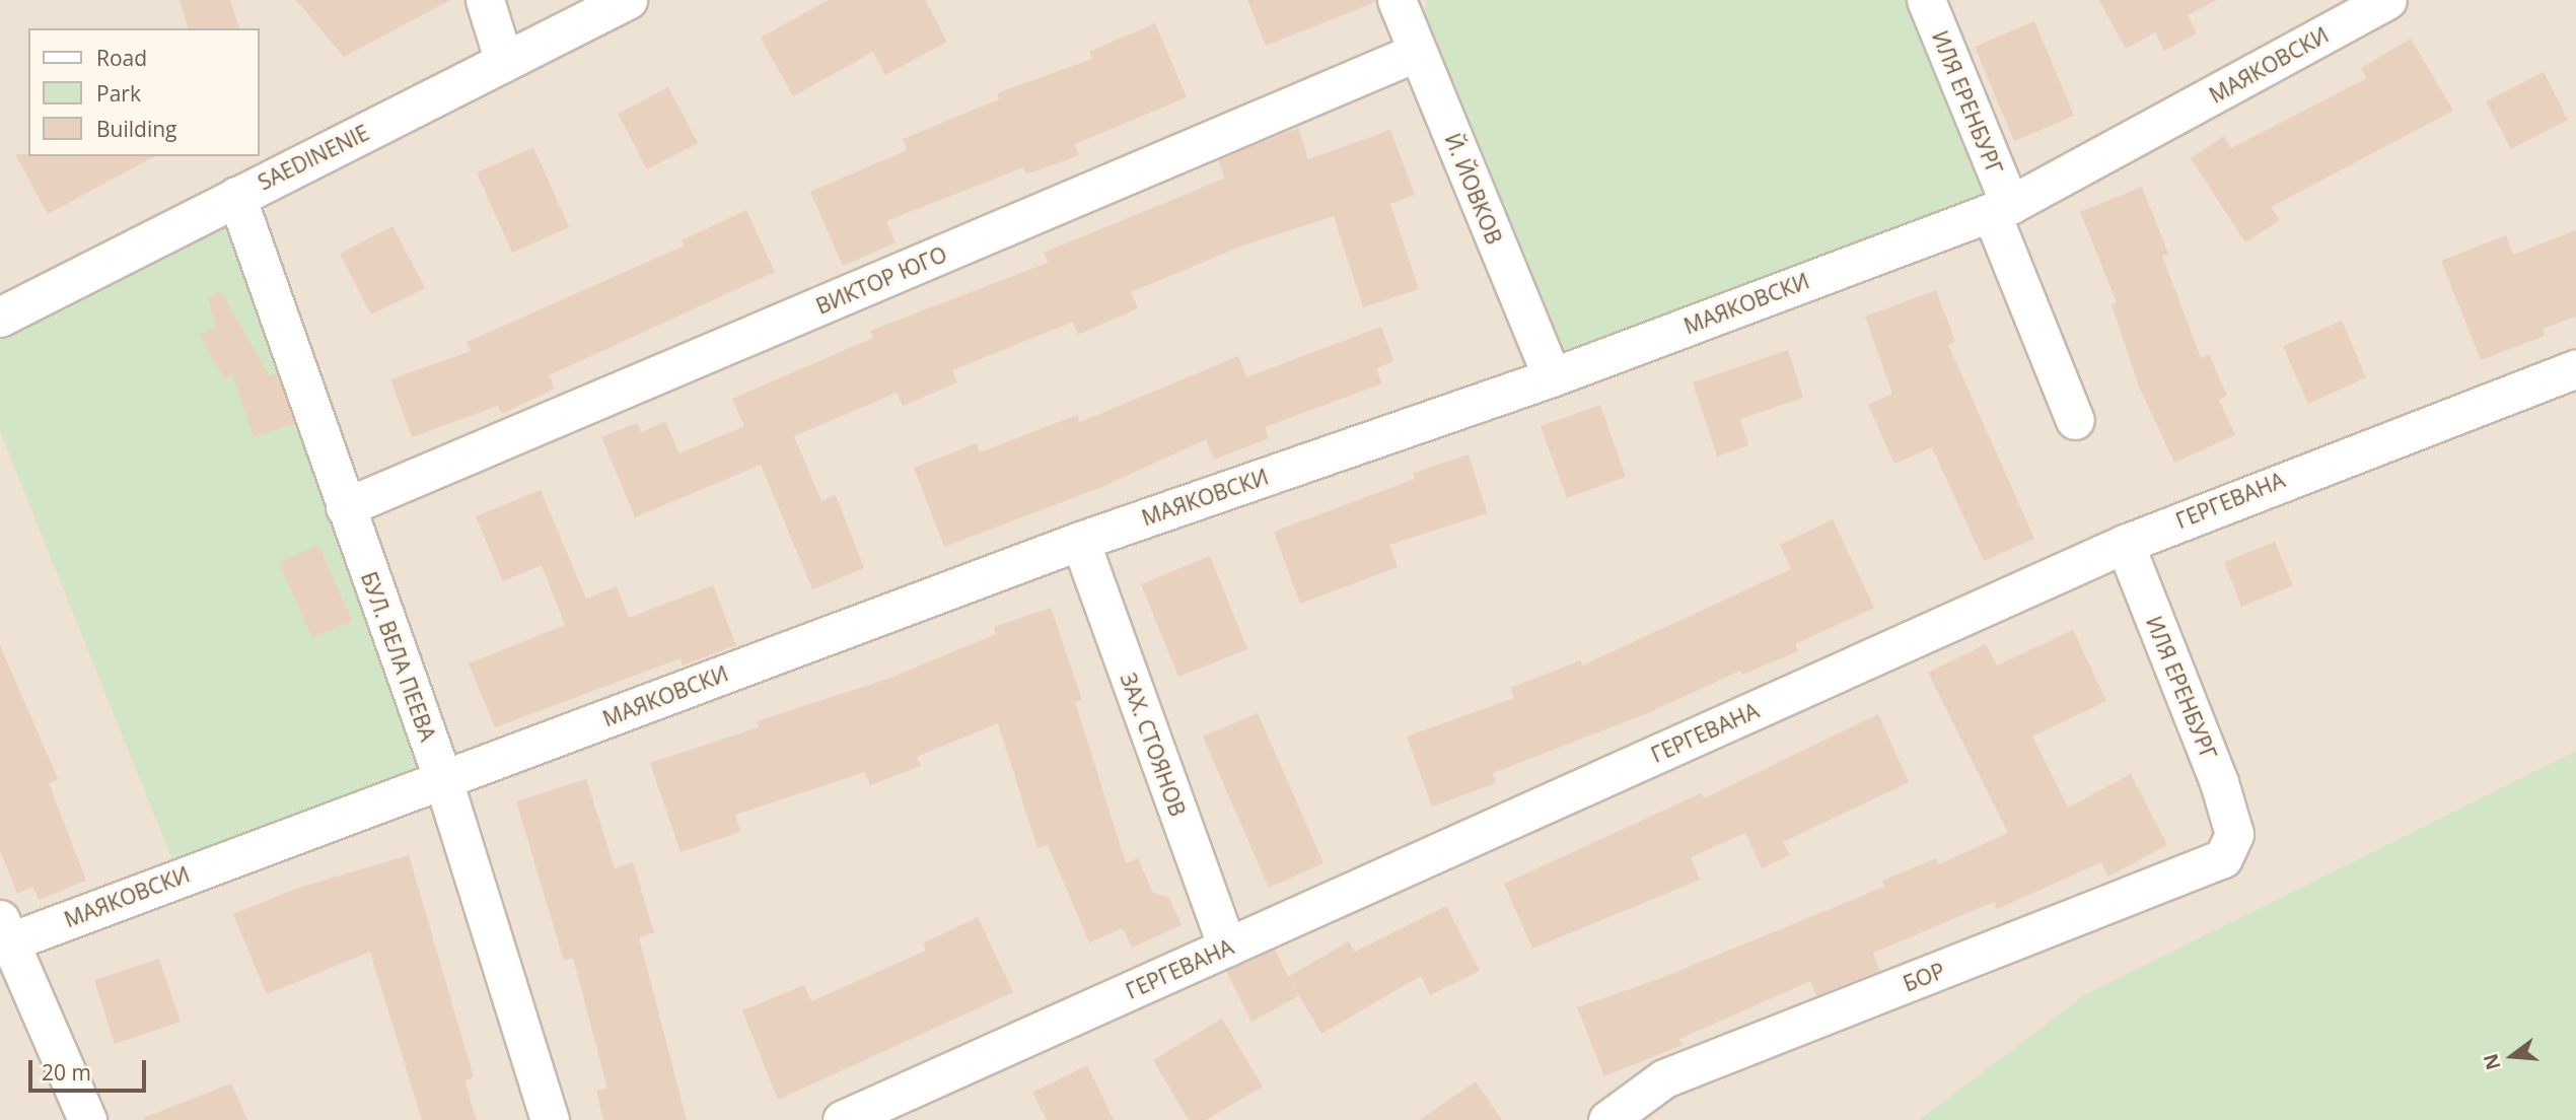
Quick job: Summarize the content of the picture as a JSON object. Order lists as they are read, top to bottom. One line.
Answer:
{"streets":{"street":["МАЯКОВСКИ","ИЛЯ ЕРЕНБУРГ","SAEDINENIE","Й. ЙОВКОВ","ВИКТОР ЮГО","ГЕРГЕВАНА","БУЛ. ВЕЛА ПЕЕВА","ЗАХ. СТОЯНОВ","БОР"]},"crossings":[["МАЯКОВСКИ","ИЛЯ ЕРЕНБУРГ"],["МАЯКОВСКИ","Й. ЙОВКОВ"],["МАЯКОВСКИ","БУЛ. ВЕЛА ПЕЕВА"],["МАЯКОВСКИ","ЗАХ. СТОЯНОВ"],["ИЛЯ ЕРЕНБУРГ","ГЕРГЕВАНА"],["ИЛЯ ЕРЕНБУРГ","БОР"],["SAEDINENIE","БУЛ. ВЕЛА ПЕЕВА"],["Й. ЙОВКОВ","ВИКТОР ЮГО"],["ВИКТОР ЮГО","БУЛ. ВЕЛА ПЕЕВА"],["ГЕРГЕВАНА","ЗАХ. СТОЯНОВ"]],"legend":["Road","Park","Building"],"scale_bar":"20 m","north":"left"}
